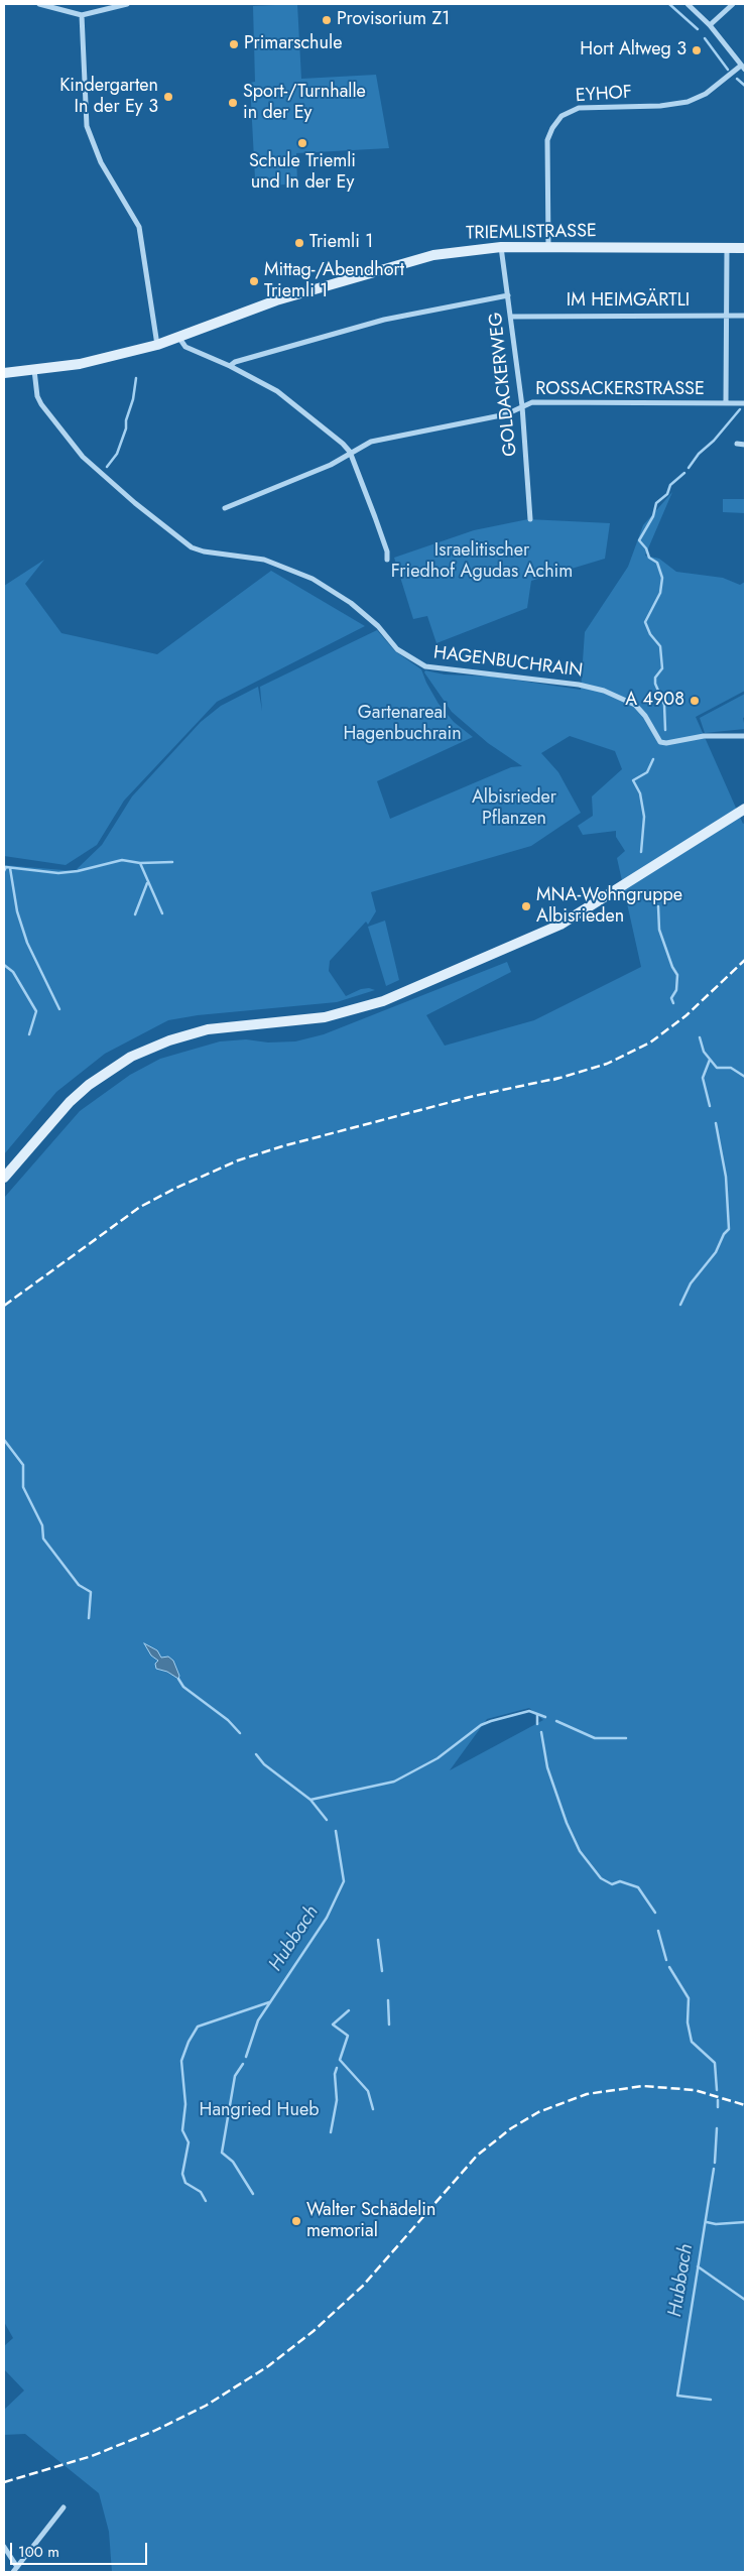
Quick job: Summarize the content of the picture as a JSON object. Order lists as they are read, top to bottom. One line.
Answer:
{"streets":{"main road":["TRIEMLISTRASSE"],"street":["EYHOF","IM HEIMGÄRTLI","GOLDACKERWEG","ROSSACKERSTRASSE","HAGENBUCHRAIN"]},"crossings":[["EYHOF","TRIEMLISTRASSE"],["TRIEMLISTRASSE","GOLDACKERWEG"],["TRIEMLISTRASSE","HAGENBUCHRAIN"],["IM HEIMGÄRTLI","GOLDACKERWEG"],["GOLDACKERWEG","ROSSACKERSTRASSE"]],"water":["Hubbach"],"parks":["Israelitischer Friedhof Agudas Achim","Gartenareal Hagenbuchrain","Albisrieder Pflanzen","Hangried Hueb"],"places":["Provisorium Z1","Primarschule","Hort Altweg 3","Kindergarten In der Ey 3","Sport-/Turnhalle in der Ey","Schule Triemli und In der Ey","Triemli 1","Mittag-/Abendhort Triemli 1","A 4908","MNA-Wohngruppe Albisrieden","Walter Schädelin memorial"],"scale_bar":"100 m"}
